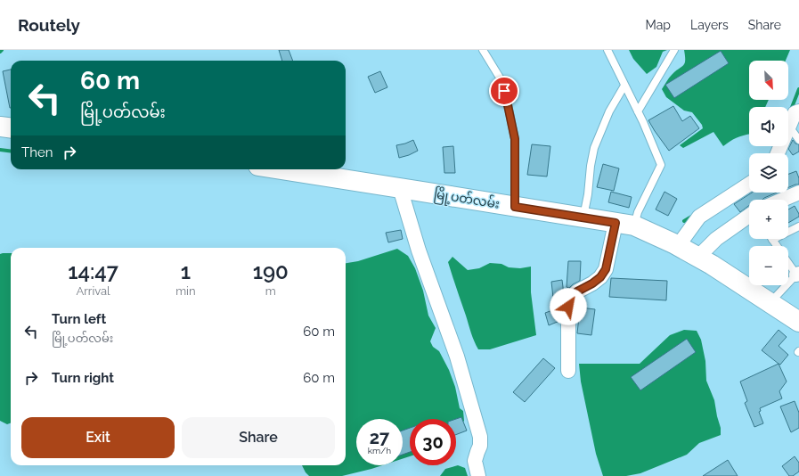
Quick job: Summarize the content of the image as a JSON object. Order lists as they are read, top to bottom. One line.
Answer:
{"streets":{"main road":["မြို့ပတ်လမ်း"]},"north":"bottom right","page":{"header":"Routely","nav":["Map","Layers","Share"],"map_buttons":["+","−"],"turn":["60 m","မြို့ပတ်လမ်း"],"then":"Then","eta":["14:47","Arrival","1","min","190","m"],"list":[{"name":"Turn left","note":"မြို့ပတ်လမ်း","value":"60 m"},{"name":"Turn right","value":"60 m"}],"buttons":["Exit","Share"],"speed":"27 km/h","limit":"30"}}
